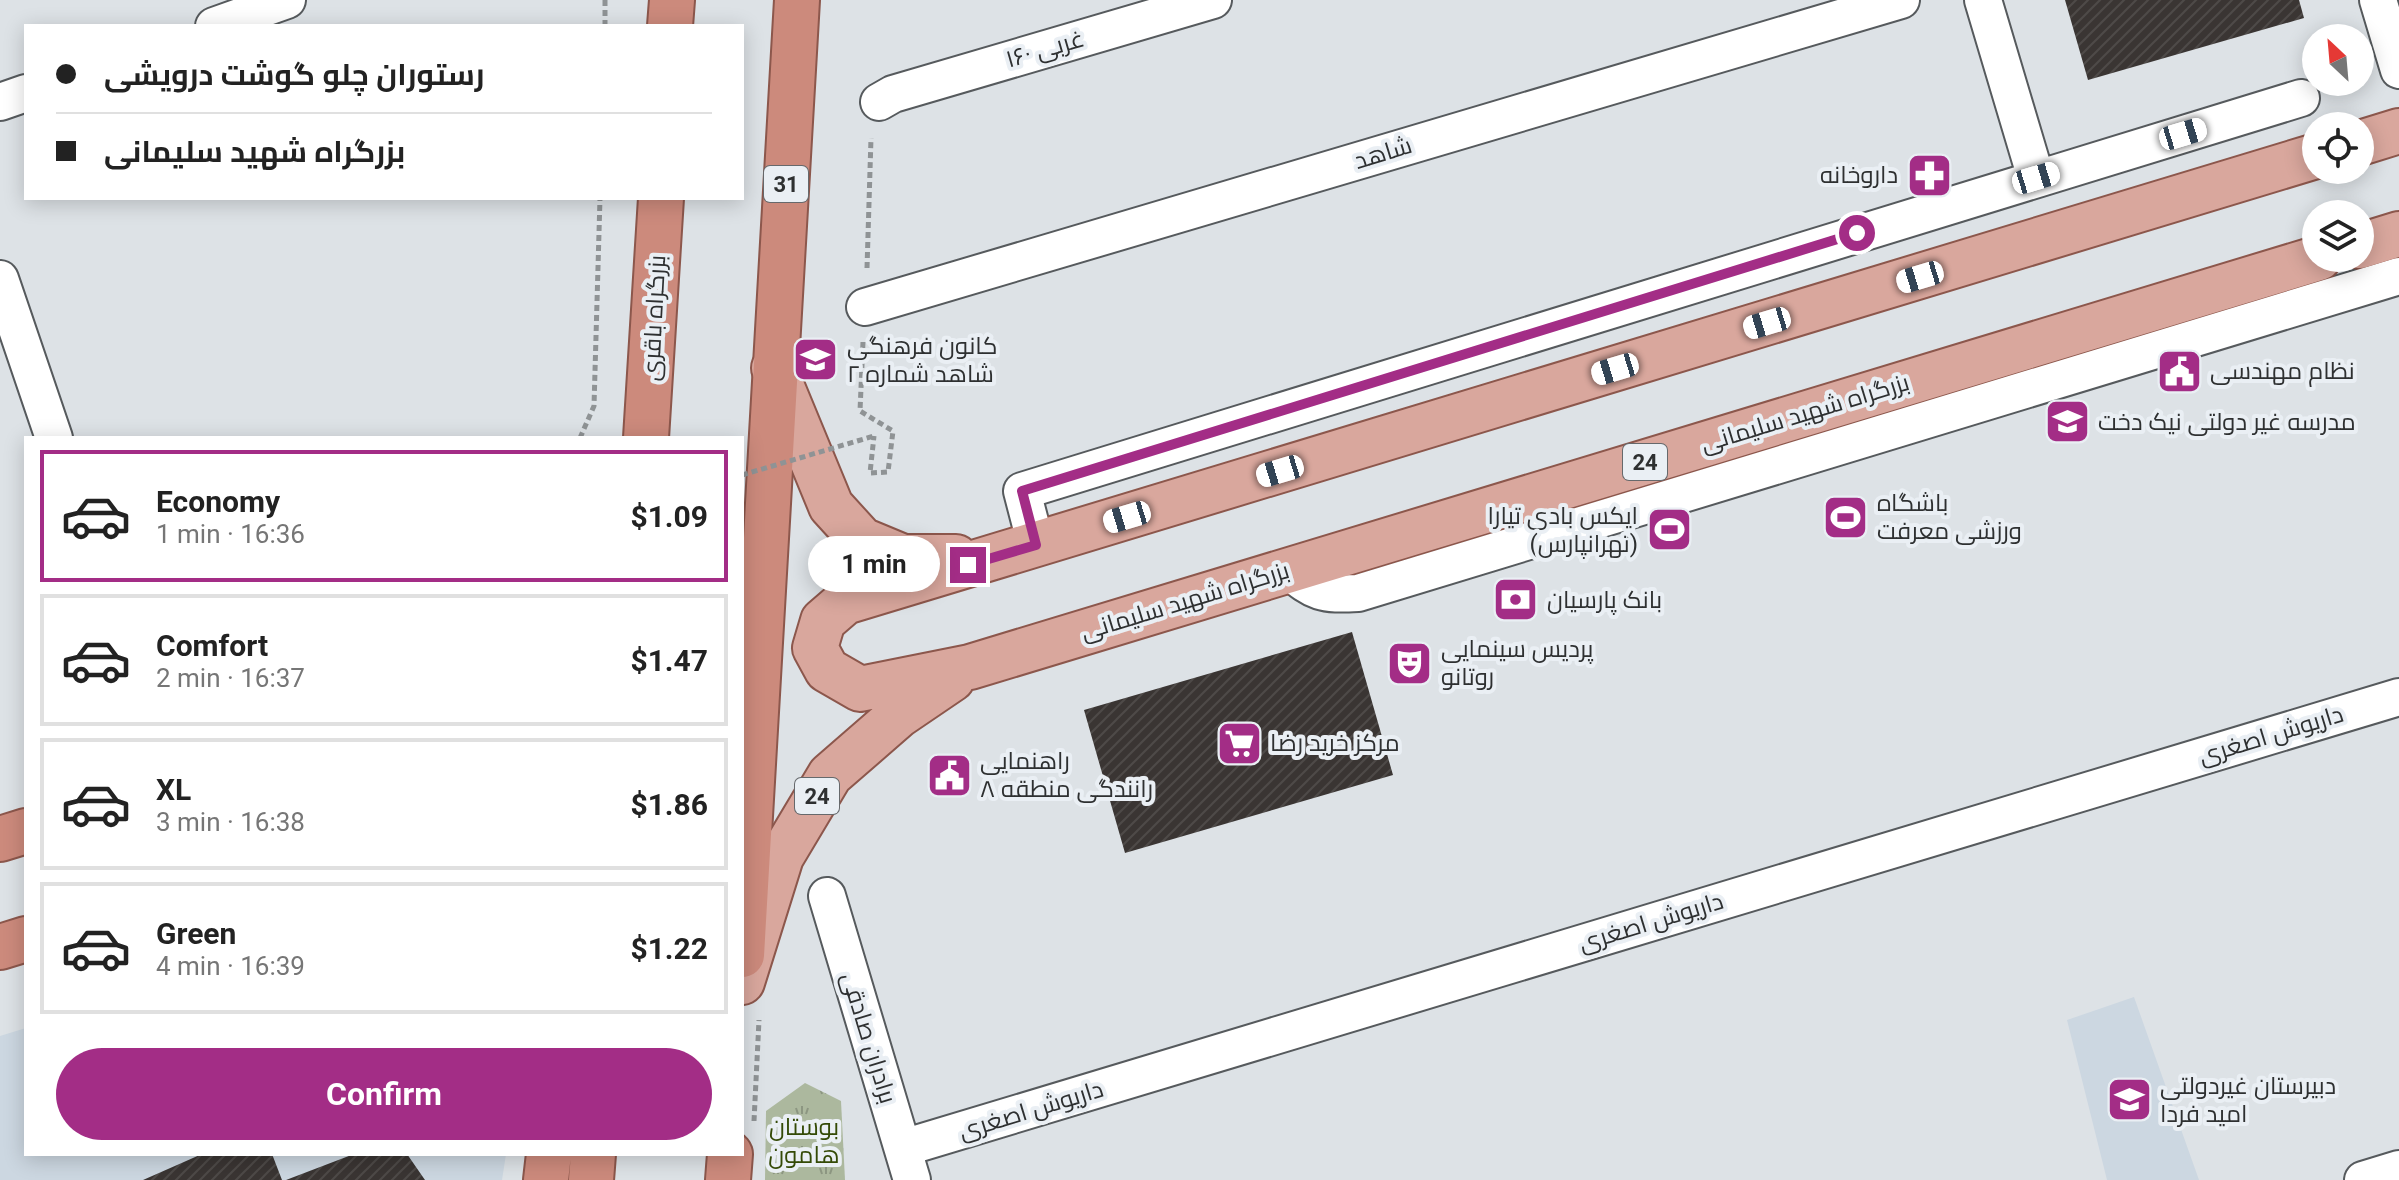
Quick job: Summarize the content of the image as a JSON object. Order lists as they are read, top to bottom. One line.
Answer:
{"streets":{"highway":["31","بزرگراه باقری"],"main road":["بزرگراه شهید سلیمانی","24"],"street":["۱۶۰ غربی","شاهد","داریوش اصغری","برادران صادقی"]},"crossings":[["بزرگراه شهید سلیمانی","24"],["داریوش اصغری","برادران صادقی"]],"parks":["بوستان هامون"],"places":{"pharmacy":["داروخانه"],"school or university":["کانون فرهنگی شاهد شماره ۲","مدرسه غیر دولتی نیک دخت","دبیرستان غیردولتی امید فردا"],"public building":["نظام مهندسی","راهنمایی رانندگی منطقه ۸"],"sports":["باشگاه ورزشی معرفت","ایکس بادی تیارا (تهرانپارس)"],"bank":["بانک پارسیان"],"theatre":["پردیس سینمایی روتانو"],"supermarket":["مرکز خرید رضا"]},"north":"top left","page":{"banner":["رستوران چلو گوشت درویشی","بزرگراه شهید سلیمانی"],"list":[{"name":"Economy","note":"1 min · 16:36","value":"$1.09"},{"name":"Comfort","note":"2 min · 16:37","value":"$1.47"},{"name":"XL","note":"3 min · 16:38","value":"$1.86"},{"name":"Green","note":"4 min · 16:39","value":"$1.22"}],"bubble":"1 min","buttons":"Confirm"}}
